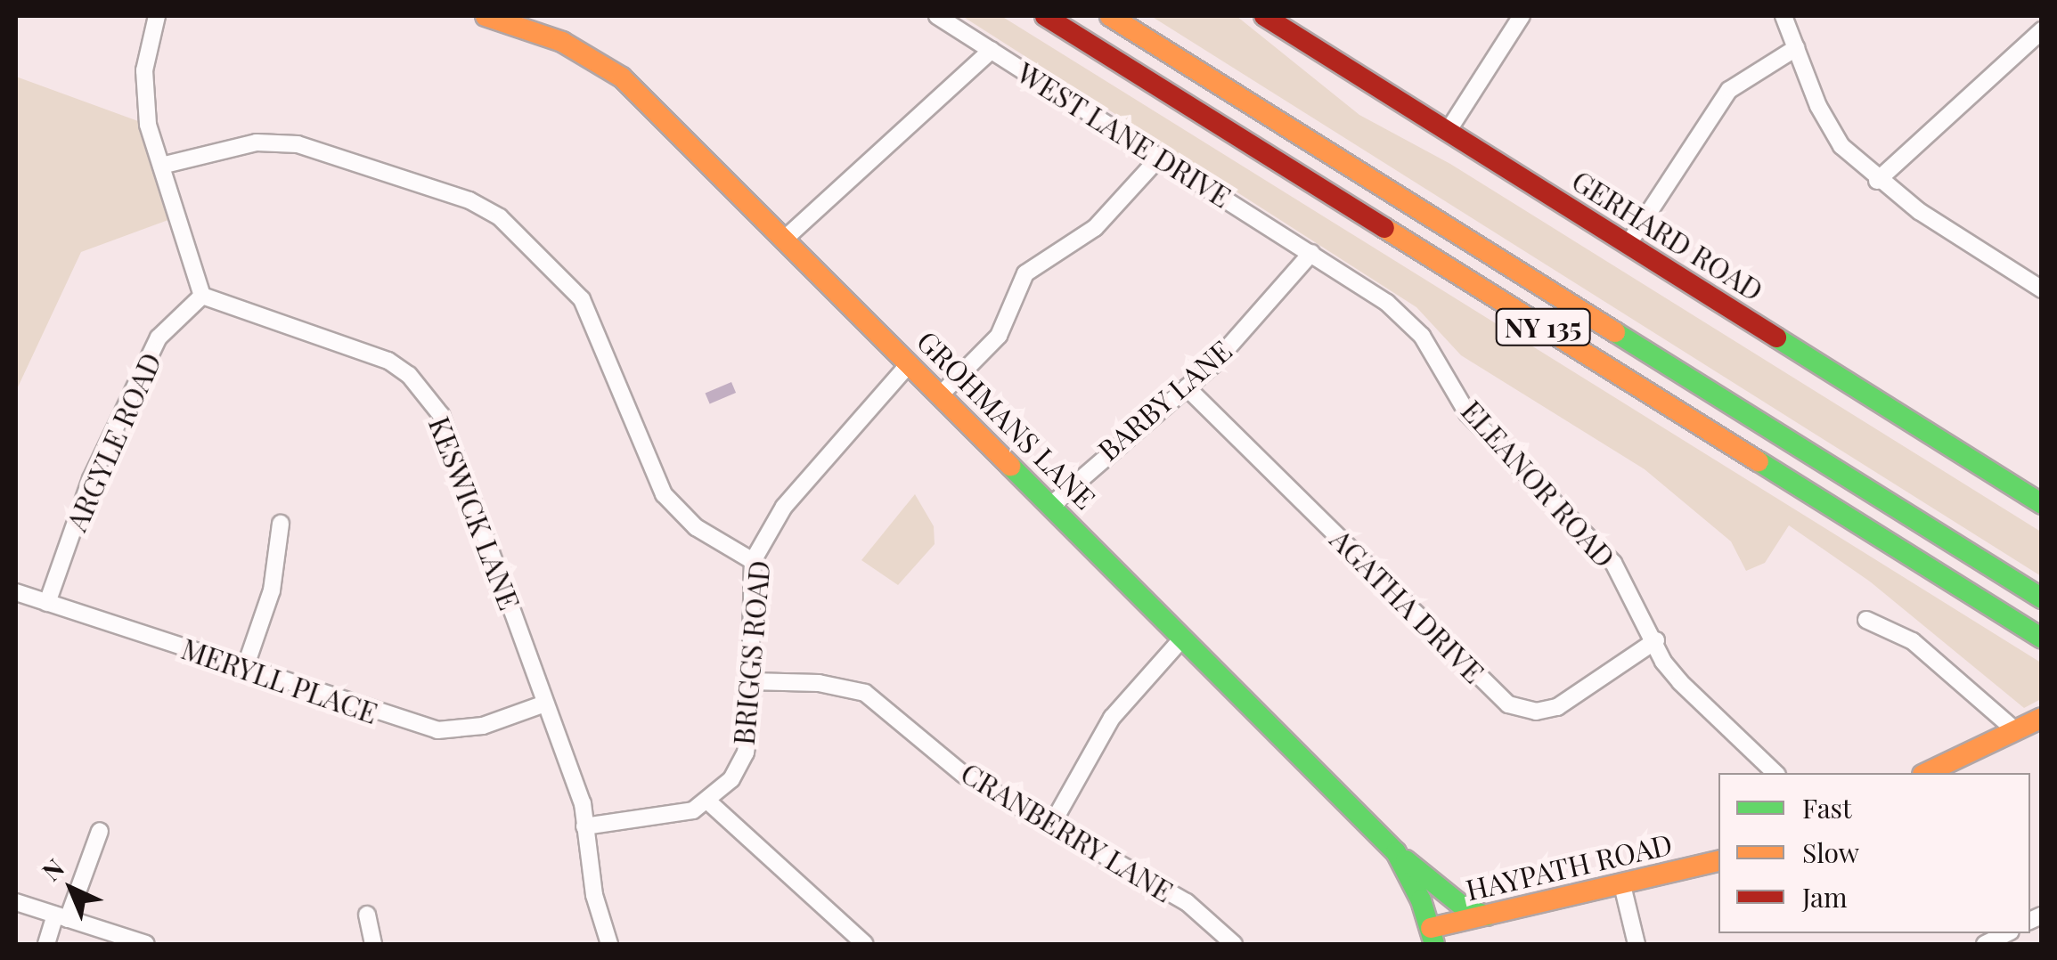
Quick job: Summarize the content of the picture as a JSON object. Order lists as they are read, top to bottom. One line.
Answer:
{"streets":{"main road":["GERHARD ROAD","NY 135","GROHMANS LANE","HAYPATH ROAD"],"street":["WEST LANE DRIVE","BARBY LANE","ARGYLE ROAD","ELEANOR ROAD","KESWICK LANE","AGATHA DRIVE","BRIGGS ROAD","MERYLL PLACE","CRANBERRY LANE"]},"crossings":[["WEST LANE DRIVE","BARBY LANE"],["WEST LANE DRIVE","ELEANOR ROAD"],["BARBY LANE","GROHMANS LANE"],["BARBY LANE","ELEANOR ROAD"],["BARBY LANE","AGATHA DRIVE"],["GROHMANS LANE","BRIGGS ROAD"],["GROHMANS LANE","HAYPATH ROAD"],["ARGYLE ROAD","KESWICK LANE"],["ARGYLE ROAD","MERYLL PLACE"],["ELEANOR ROAD","AGATHA DRIVE"],["KESWICK LANE","MERYLL PLACE"],["BRIGGS ROAD","CRANBERRY LANE"]],"legend":["Fast","Slow","Jam"],"north":"top left"}
